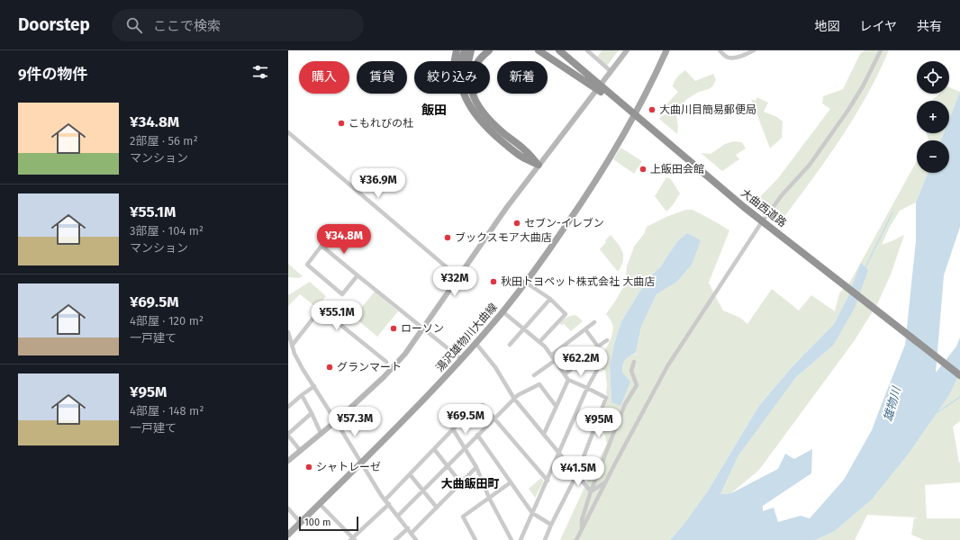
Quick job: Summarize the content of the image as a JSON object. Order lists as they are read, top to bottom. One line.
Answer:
{"streets":{"highway":["大曲西道路"],"main road":["湯沢雄物川大曲線"]},"districts":["飯田","大曲飯田町"],"water":["雄物川"],"places":["大曲川目簡易郵便局","こもれびの杜","上飯田会館","セブン-イレブン","ブックスモア大曲店","秋田トヨペット株式会社 大曲店","ローソン","グランマート","シャトレーゼ"],"scale_bar":"100 m","page":{"header":"Doorstep","search":"ここで検索","nav":["地図","レイヤ","共有"],"heading":"9件の物件","map_buttons":["+","−"],"chip":["購入","賃貸","絞り込み","新着"],"list":[{"name":"¥34.8M","note":"2部屋 · 56 m² · マンション"},{"name":"¥55.1M","note":"3部屋 · 104 m² · マンション"},{"name":"¥69.5M","note":"4部屋 · 120 m² · 一戸建て"},{"name":"¥95M","note":"4部屋 · 148 m² · 一戸建て"}],"price":["¥36.9M","¥34.8M","¥32M","¥55.1M","¥62.2M","¥69.5M","¥57.3M","¥95M","¥41.5M"],"scale":"100 m"}}
